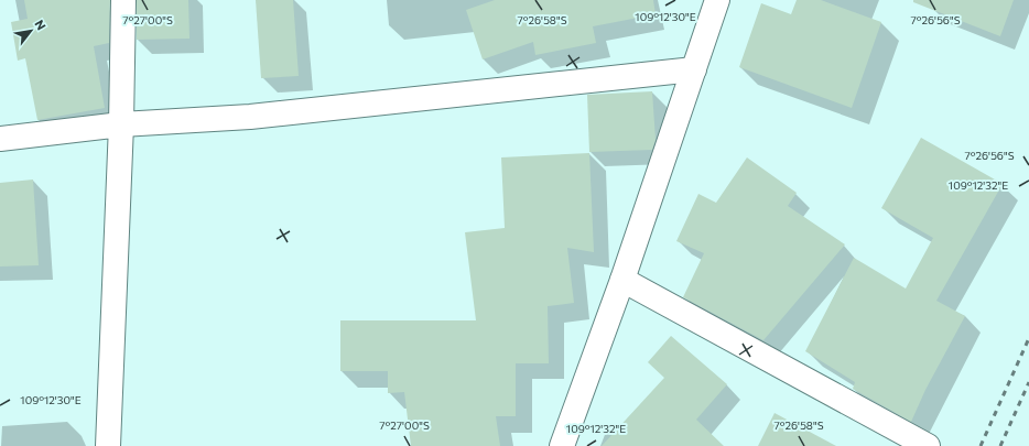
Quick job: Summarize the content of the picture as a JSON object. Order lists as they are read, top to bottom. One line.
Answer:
{"north":"top right","coordinates":["109°12'30\"E","7°27'00\"S","7°26'58\"S","7°26'56\"S","109°12'32\"E"]}
